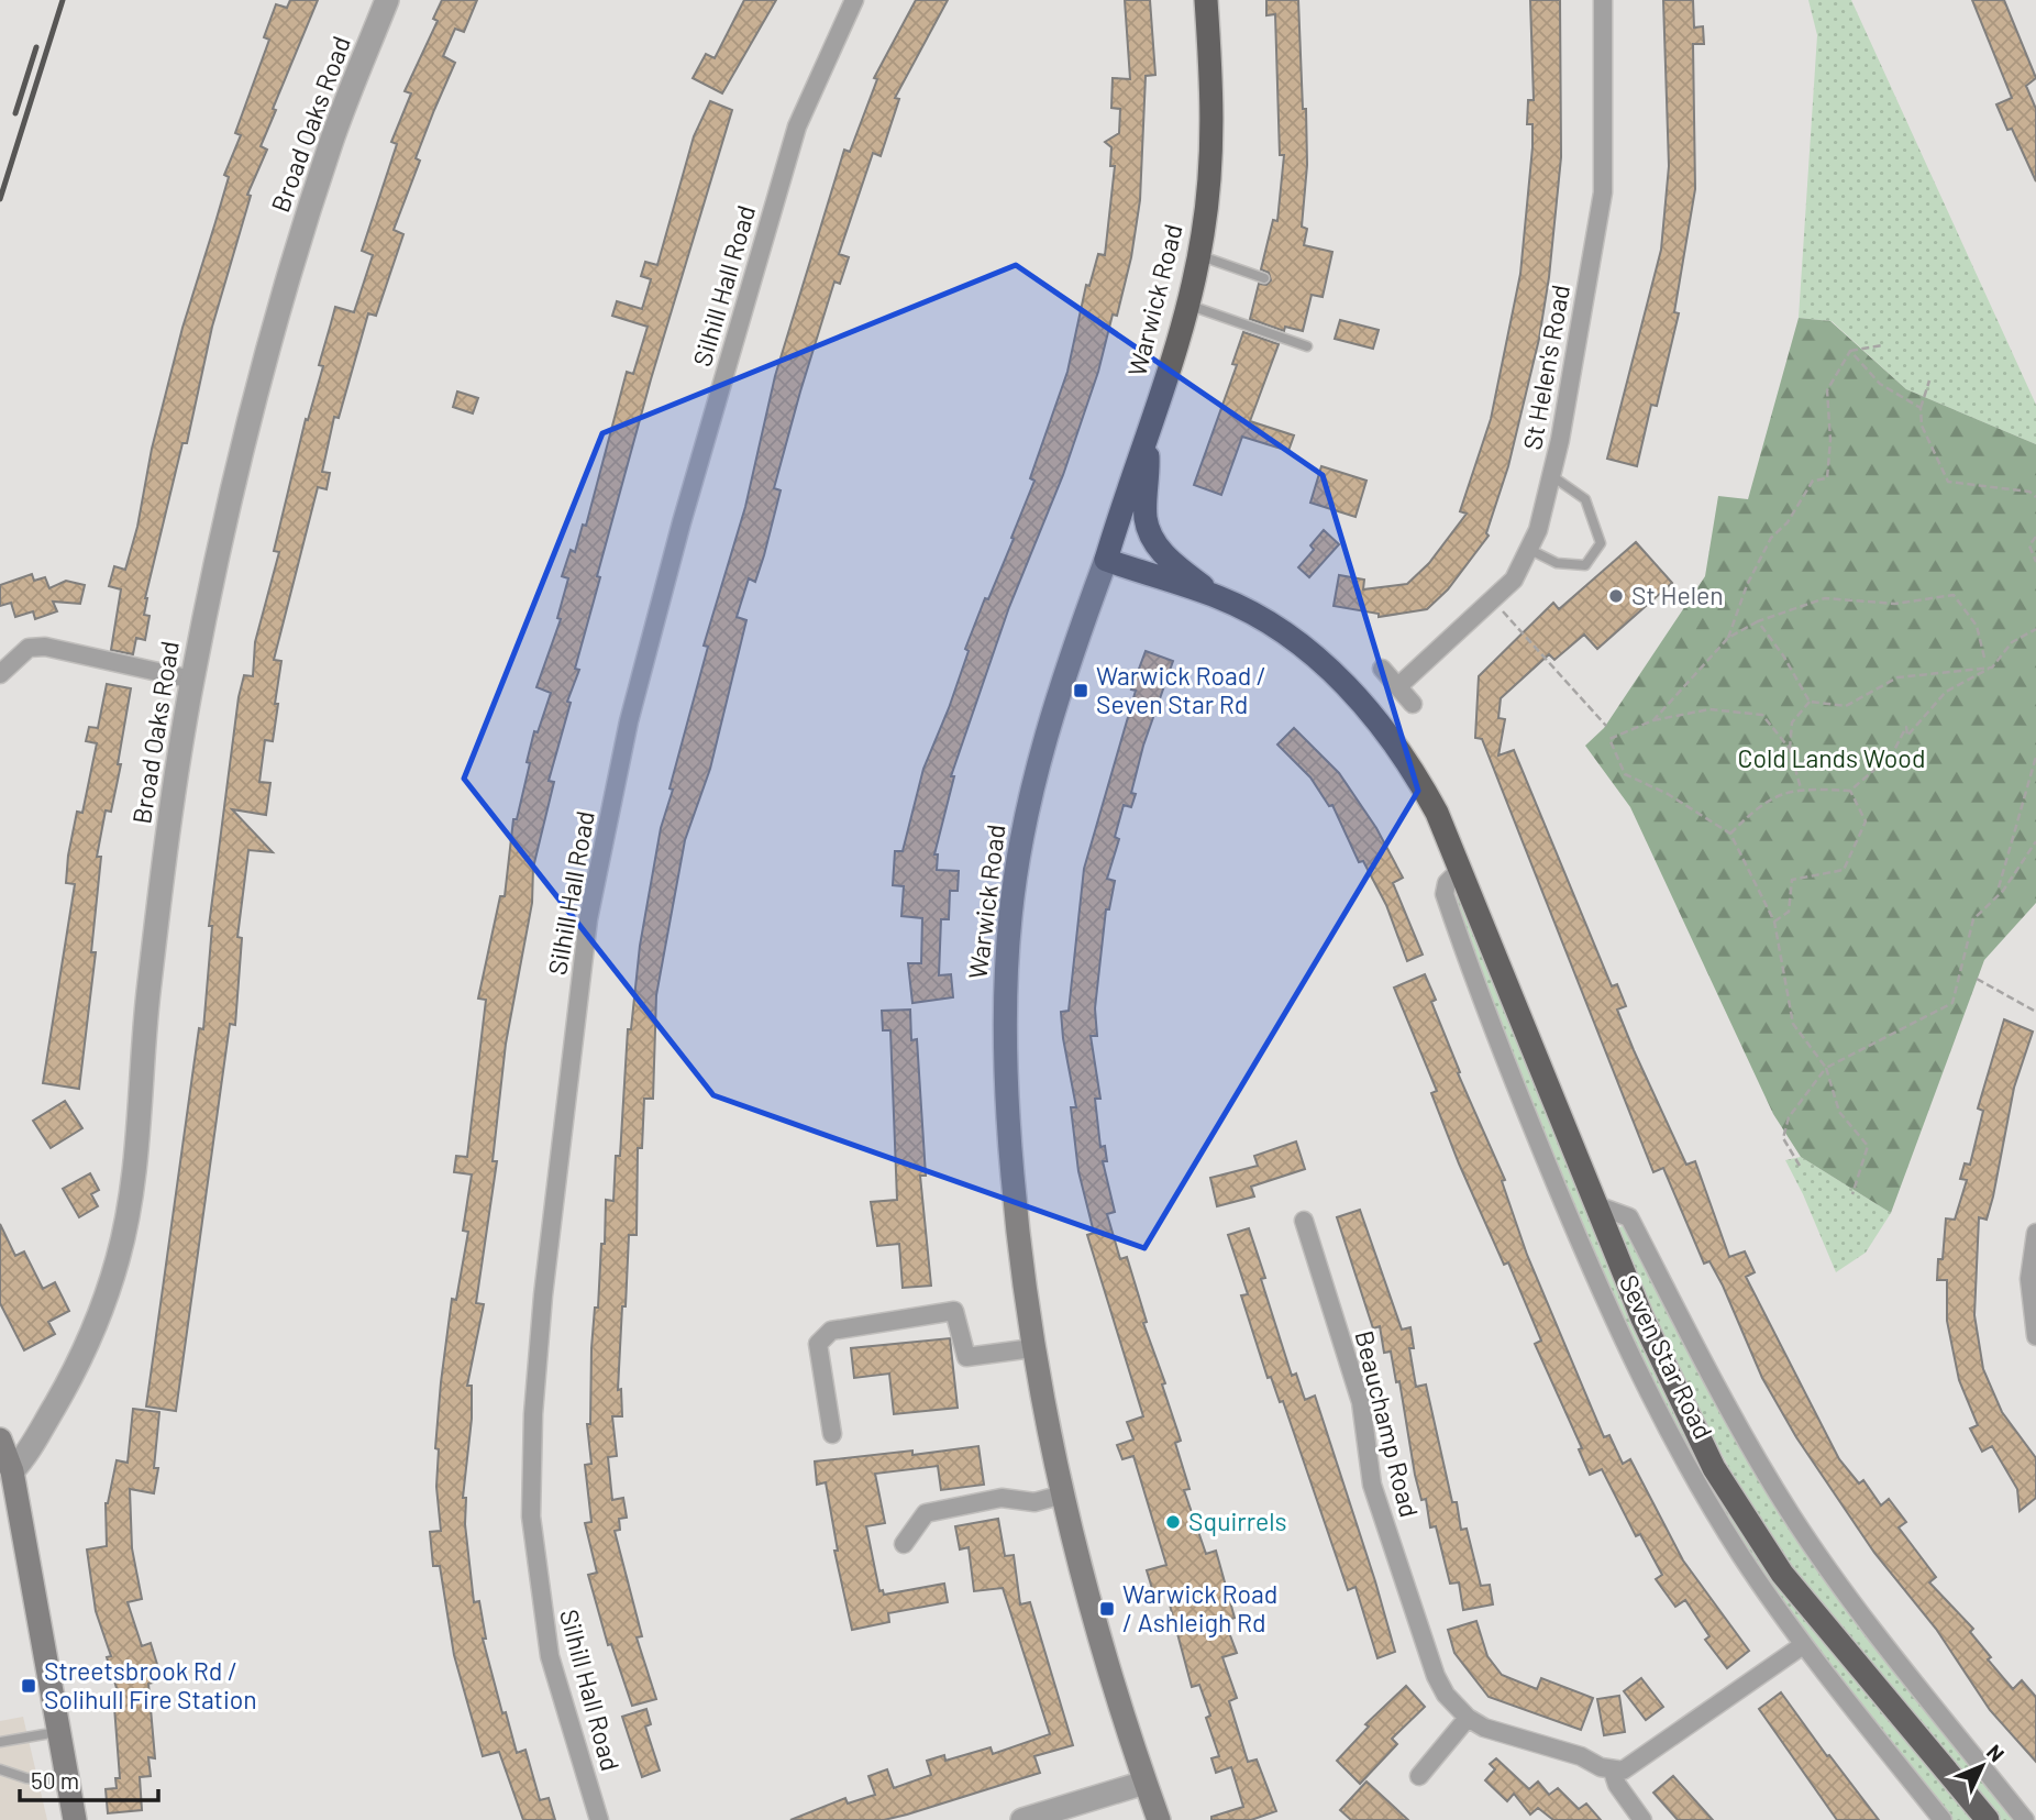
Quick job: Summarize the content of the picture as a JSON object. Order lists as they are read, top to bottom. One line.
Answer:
{"streets":{"highway":["Warwick Road","Seven Star Road"],"street":["Broad Oaks Road","Silhill Hall Road","St Helen's Road","Beauchamp Road"]},"crossings":[["Warwick Road","Seven Star Road"]],"parks":["Cold Lands Wood"],"places":{"other":["St Helen","Squirrels"],"transit":["Warwick Road / Seven Star Rd","Warwick Road / Ashleigh Rd","Streetsbrook Rd / Solihull Fire Station"]},"scale_bar":"50 m","north":"top right"}
